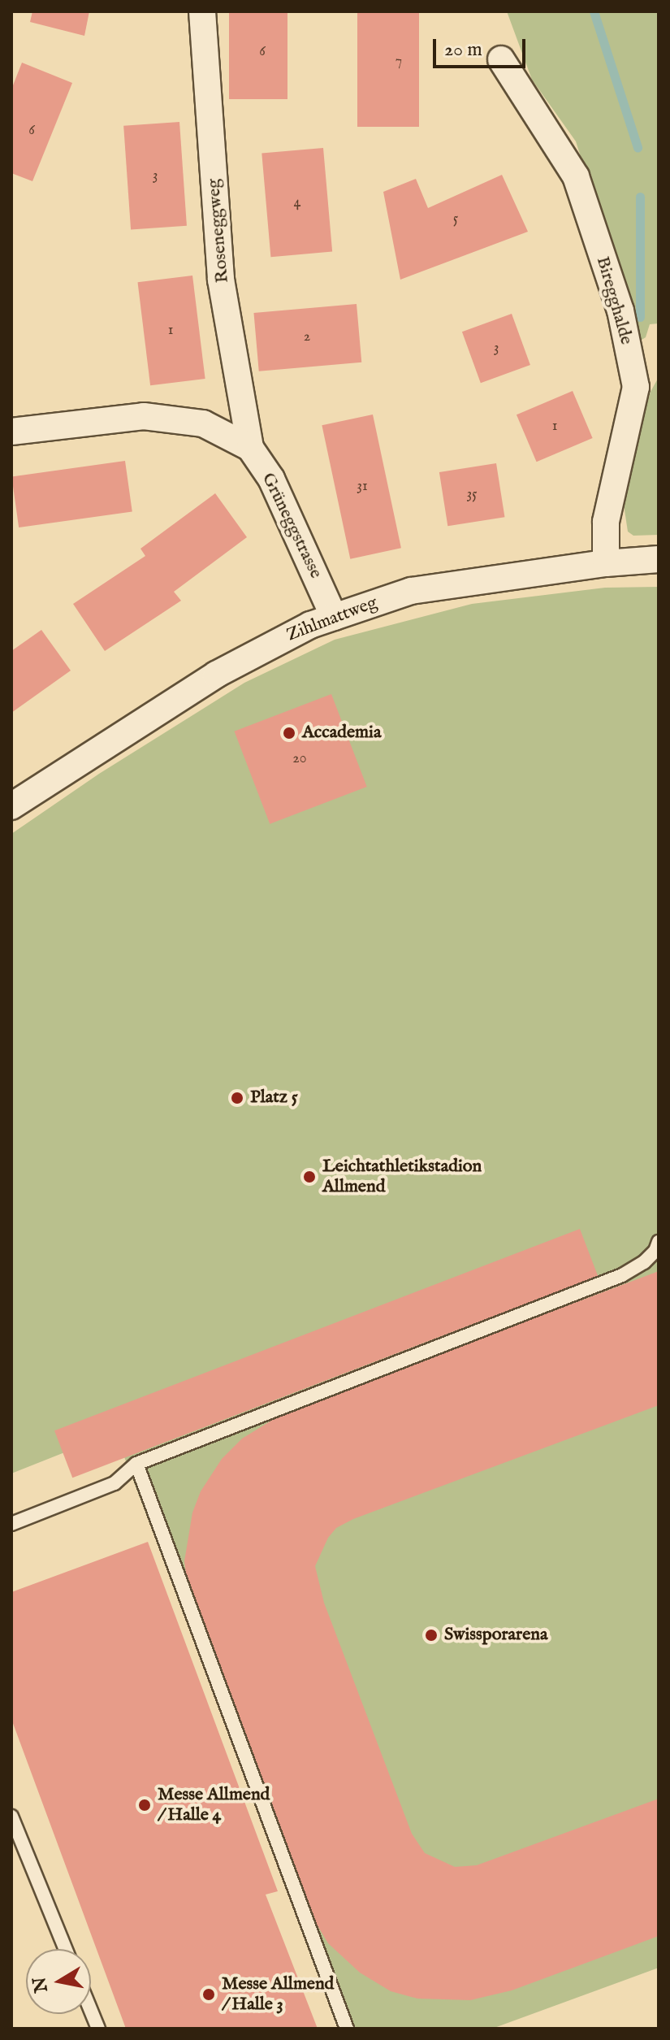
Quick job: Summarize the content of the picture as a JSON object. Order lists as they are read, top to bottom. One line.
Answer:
{"streets":{"street":["Roseneggweg","Biregghalde","Grüneggstrasse","Zihlmattweg"]},"crossings":[["Roseneggweg","Grüneggstrasse"],["Biregghalde","Zihlmattweg"],["Grüneggstrasse","Zihlmattweg"]],"places":["Accademia","Platz 5","Leichtathletikstadion Allmend","Swissporarena","Messe Allmend / Halle 4","Messe Allmend / Halle 3"],"house_numbers":["6","7","6","3","4","5","1","2","3","1","31","35","20"],"scale_bar":"20 m","north":"left"}
